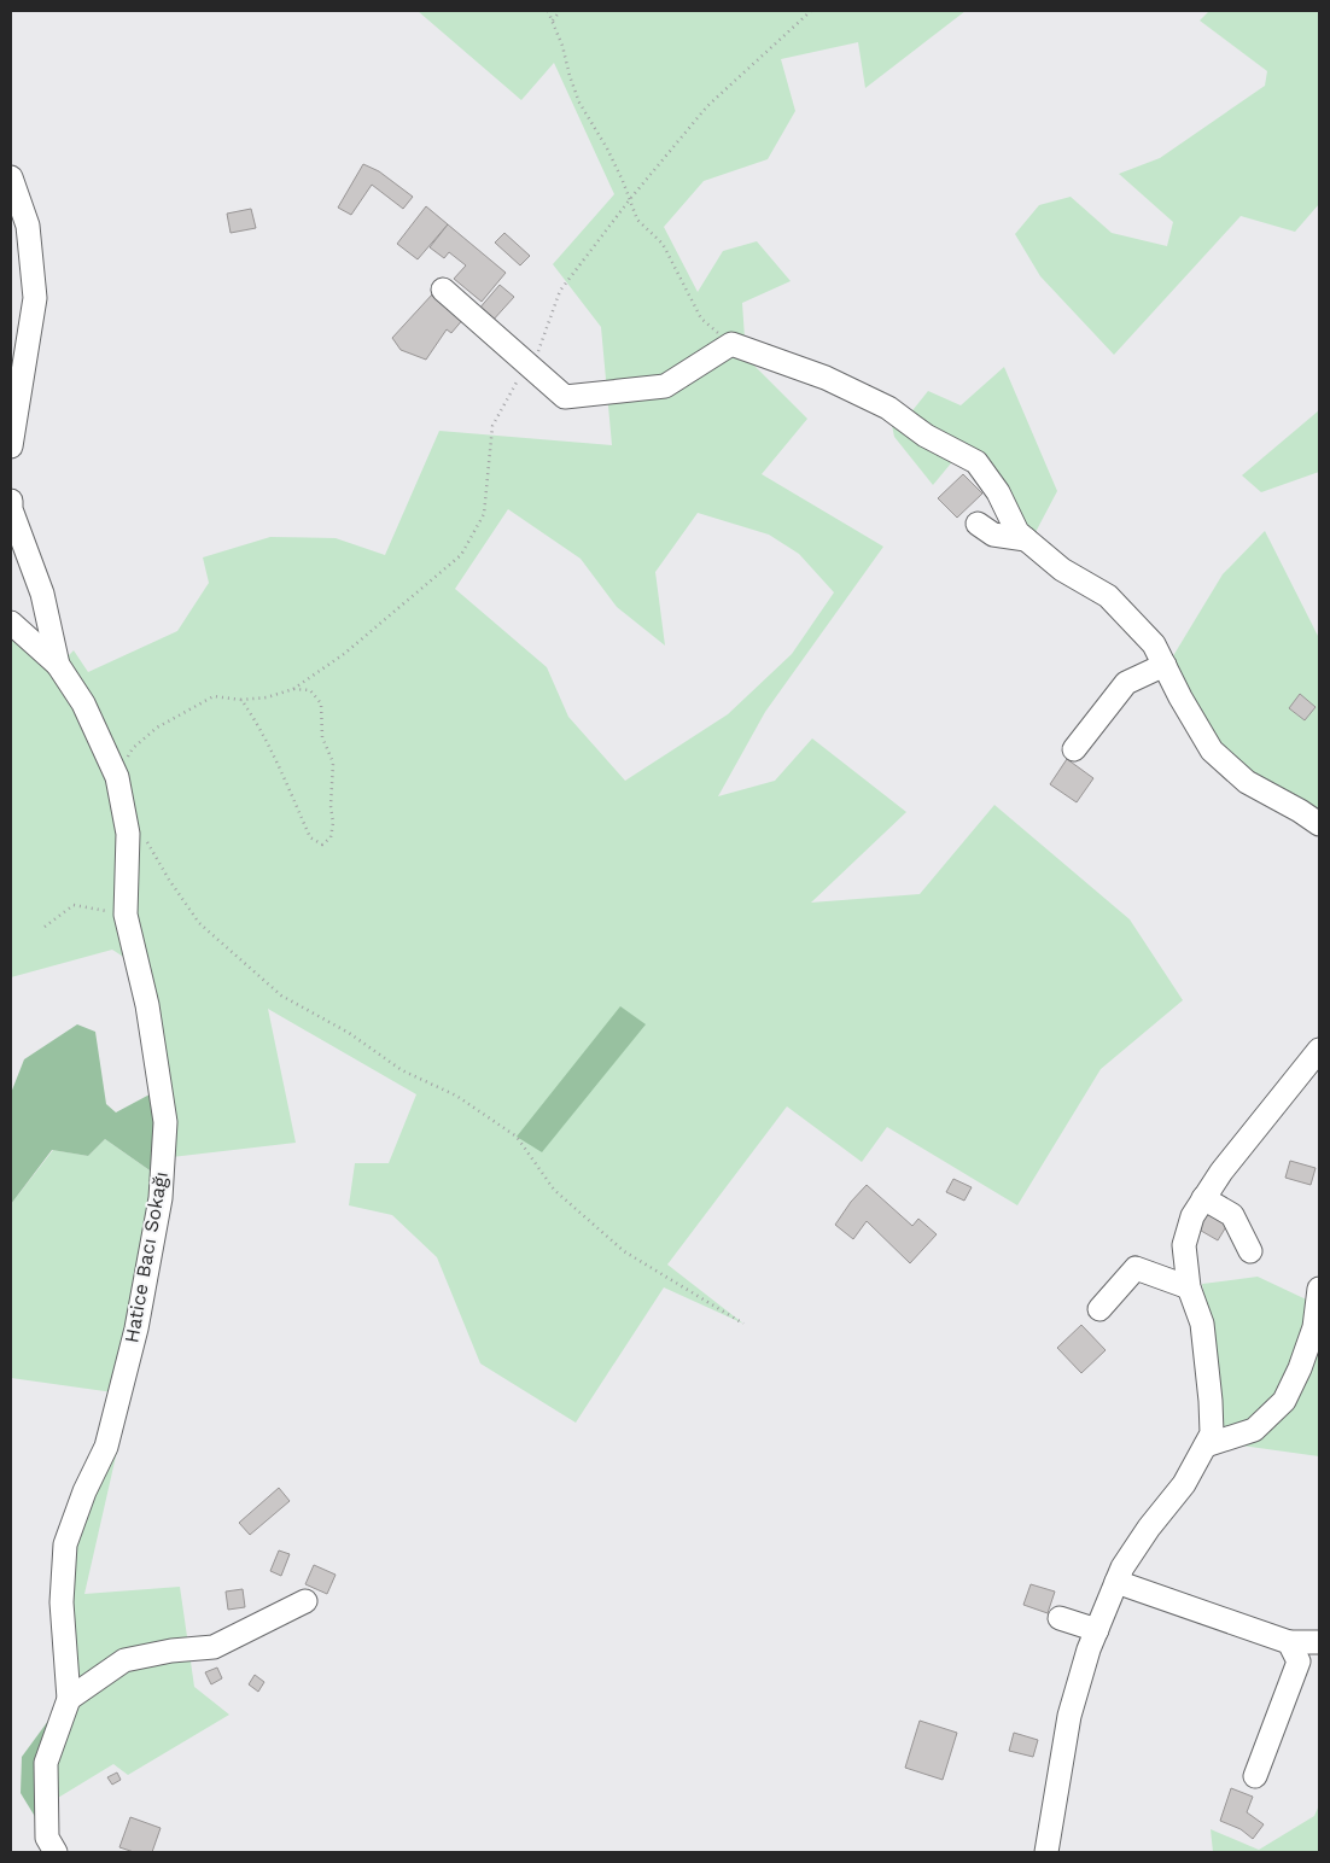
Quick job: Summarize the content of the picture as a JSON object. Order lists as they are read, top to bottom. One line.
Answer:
{"streets":{"street":["Hatice Bacı Sokağı"]}}
